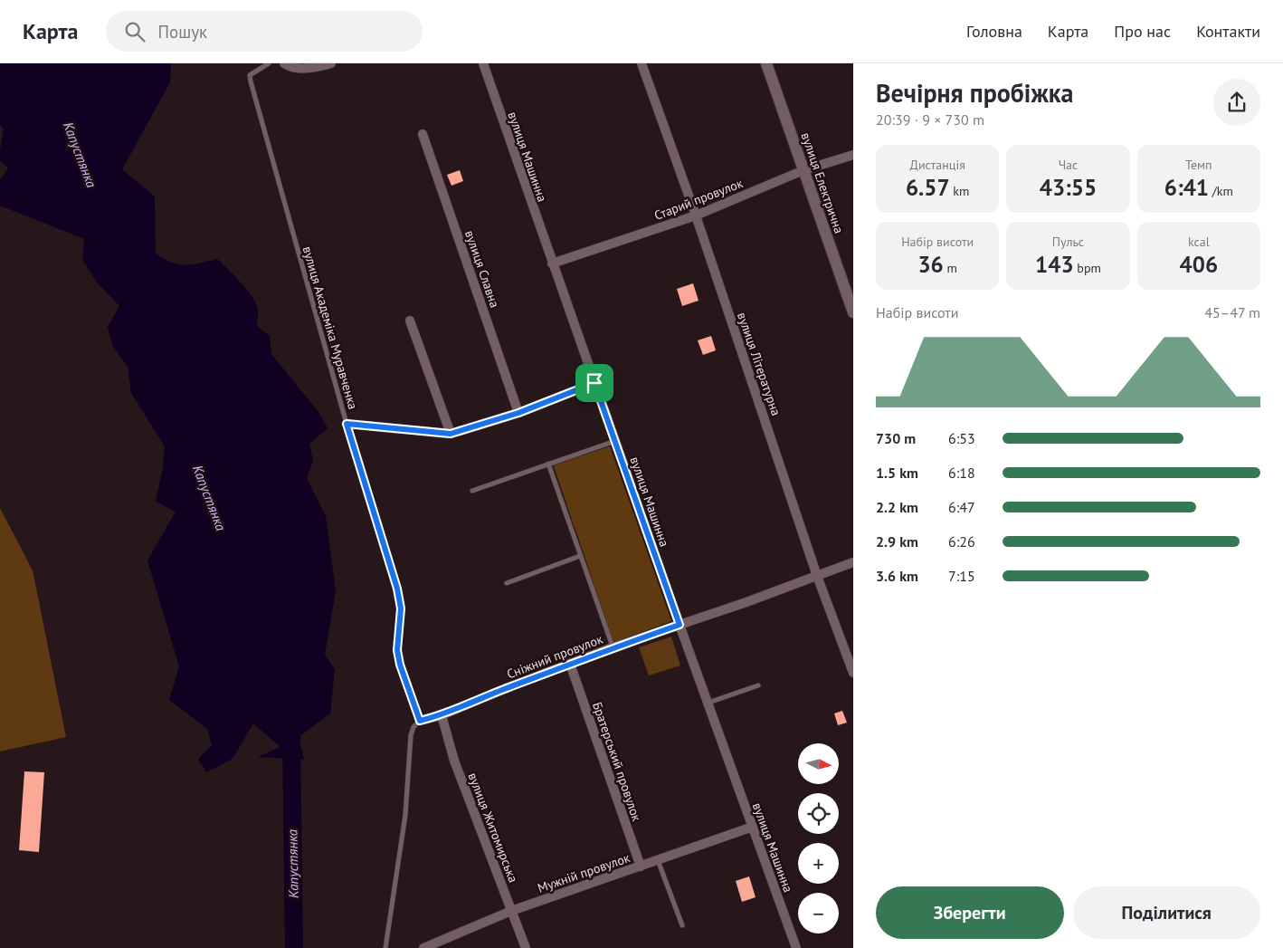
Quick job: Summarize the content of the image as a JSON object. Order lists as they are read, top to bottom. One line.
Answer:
{"streets":{"street":["вулиця Машинна","вулиця Електрична","Старий провулок","вулиця Славна","вулиця Літературна","Сніжний провулок","Братерський провулок","вулиця Житомирська","Мужній провулок"],"lane":["вулиця Академіка Муравченка"]},"crossings":[["вулиця Машинна","Старий провулок"],["вулиця Машинна","Сніжний провулок"],["вулиця Машинна","Мужній провулок"],["вулиця Електрична","Старий провулок"],["Старий провулок","вулиця Літературна"],["вулиця Академіка Муравченка","Сніжний провулок"],["вулиця Літературна","Сніжний провулок"],["Сніжний провулок","Братерський провулок"],["Сніжний провулок","вулиця Житомирська"],["Братерський провулок","Мужній провулок"],["вулиця Житомирська","Мужній провулок"]],"water":["Капустянка"],"north":"right","page":{"header":"Карта","search":"Пошук","nav":["Головна","Карта","Про нас","Контакти"],"heading":["Вечірня пробіжка","20:39 · 9 × 730 m"],"stats":[["Дистанція","6.57 km"],["Час","43:55"],["Темп","6:41 /km"],["Набір висоти","36 m"],["Пульс","143 bpm"],["kcal","406"]],"chart":["Набір висоти","45–47 m"],"list":[{"name":"730 m","note":"6:53"},{"name":"1.5 km","note":"6:18"},{"name":"2.2 km","note":"6:47"},{"name":"2.9 km","note":"6:26"},{"name":"3.6 km","note":"7:15"}],"map_buttons":["+","−"],"buttons":["Зберегти","Поділитися"]}}
